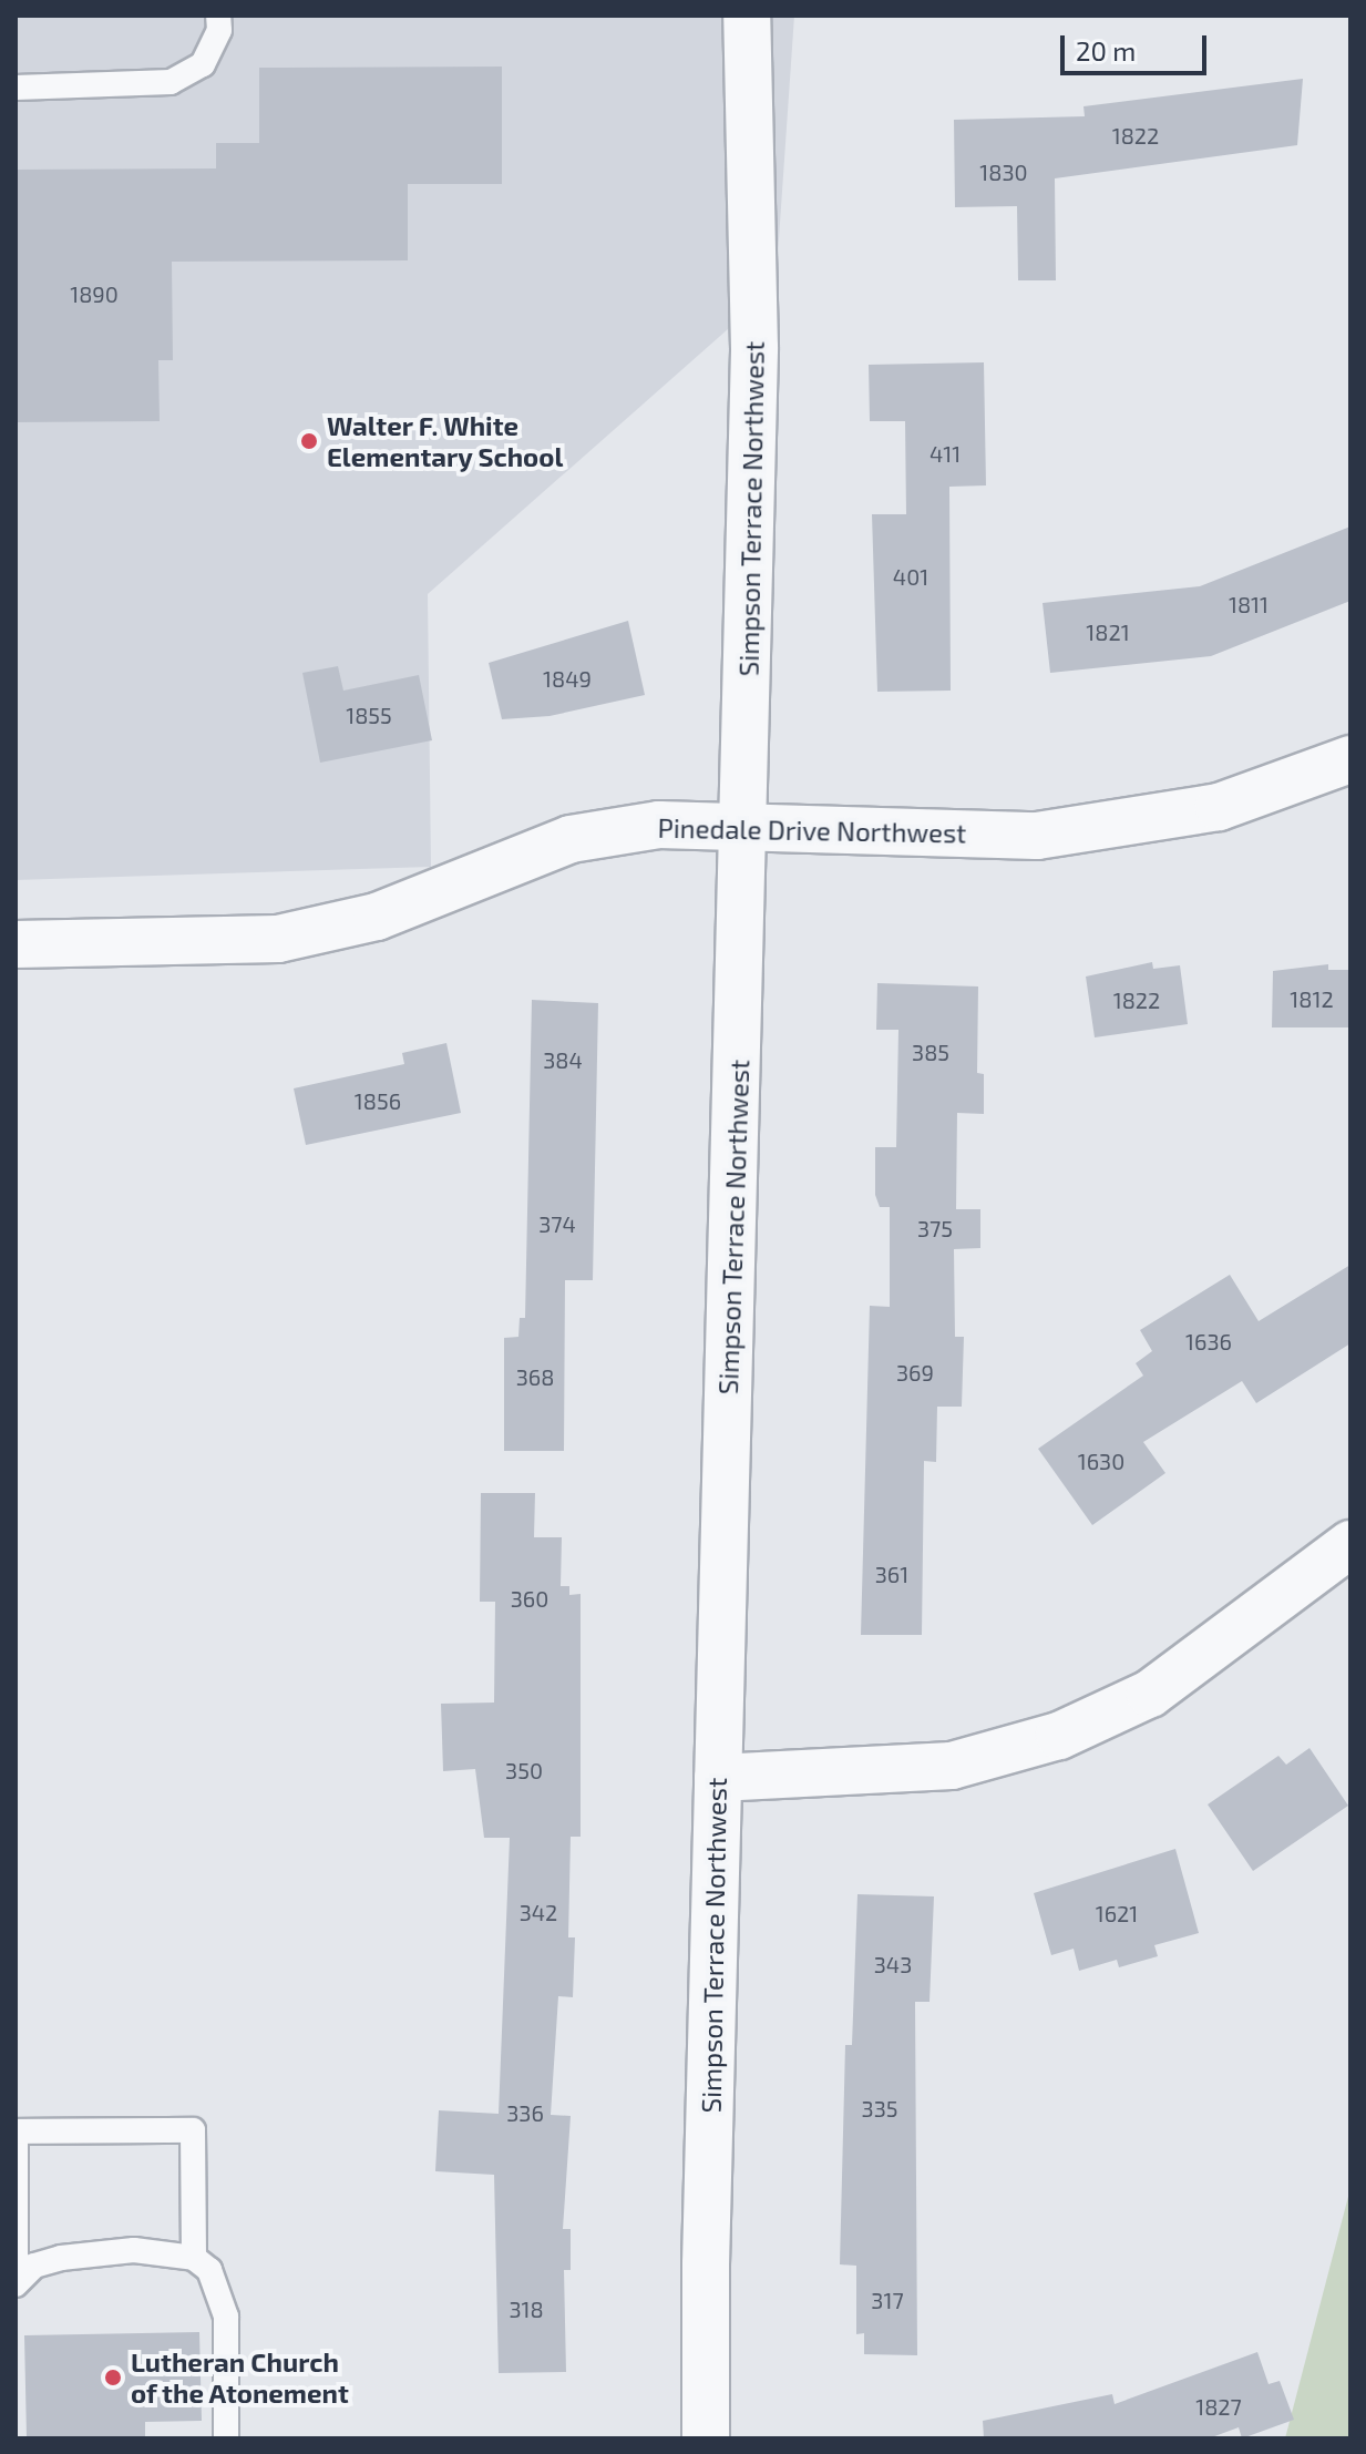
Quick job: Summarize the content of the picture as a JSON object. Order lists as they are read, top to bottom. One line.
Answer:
{"streets":{"street":["Simpson Terrace Northwest","Pinedale Drive Northwest"]},"crossings":[["Simpson Terrace Northwest","Pinedale Drive Northwest"]],"places":["Walter F. White Elementary School","Lutheran Church of the Atonement"],"house_numbers":["1822","1830","1890","411","401","1811","1821","1849","1855","1812","1822","385","384","1856","374","375","1636","369","368","1630","361","360","350","342","1621","343","335","336","317","318","1827"],"scale_bar":"20 m"}
